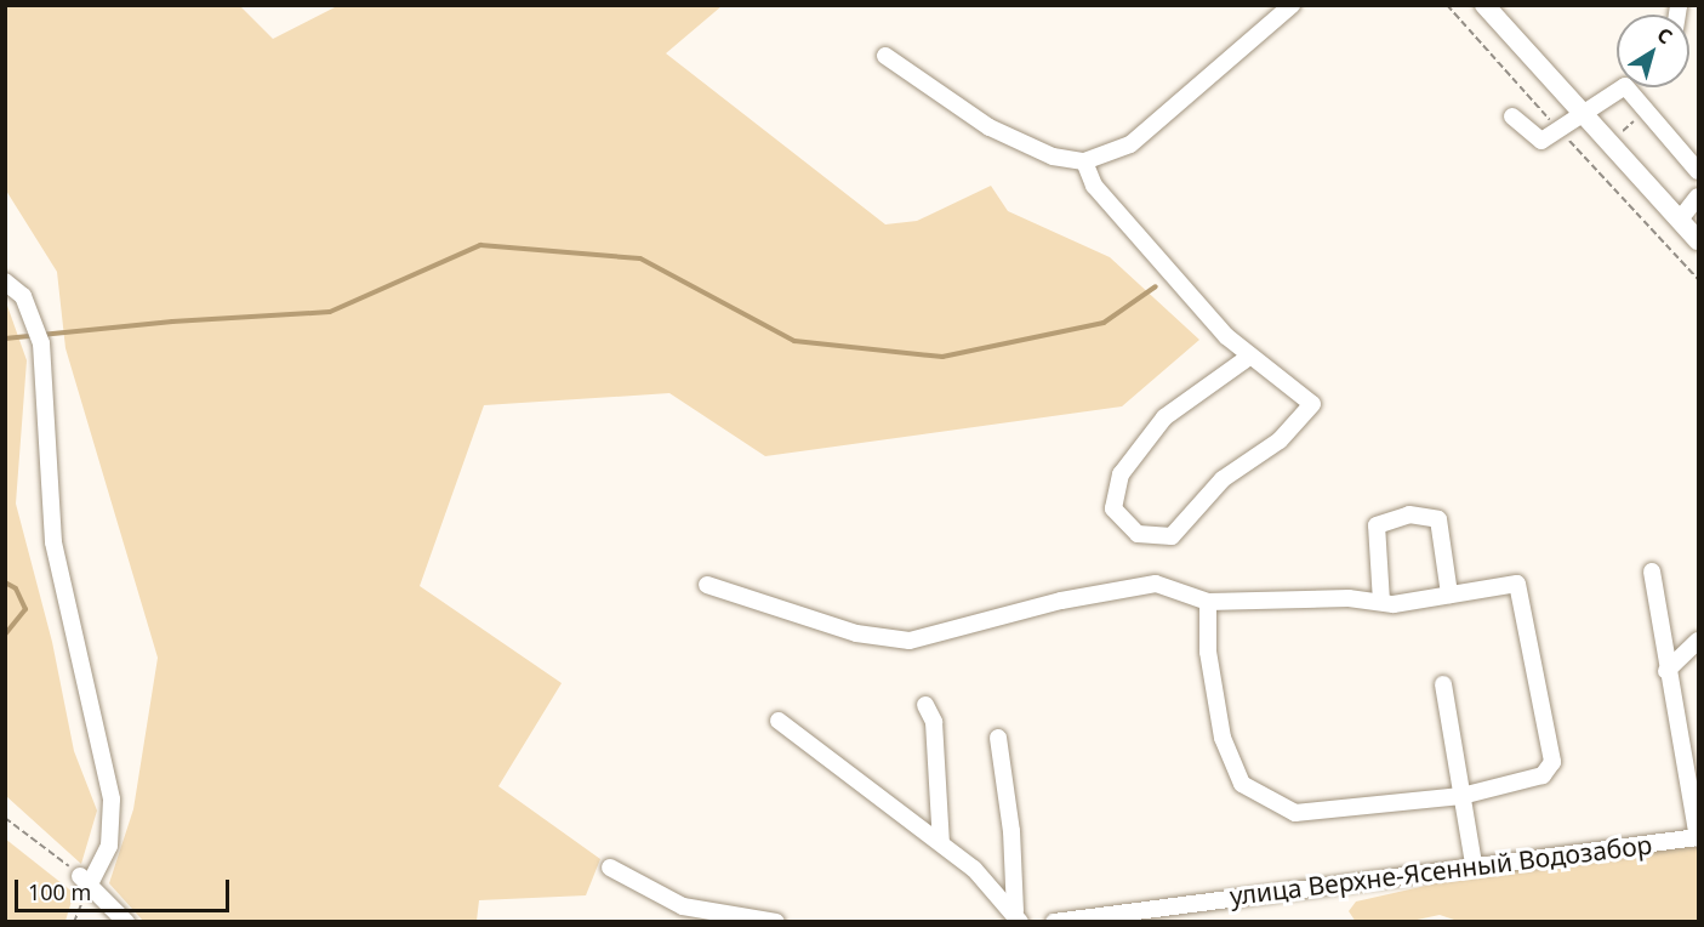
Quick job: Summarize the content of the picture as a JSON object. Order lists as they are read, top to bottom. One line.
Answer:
{"streets":{"street":["улица Верхне-Ясенный Водозабор"]},"scale_bar":"100 m","north":"top right"}
